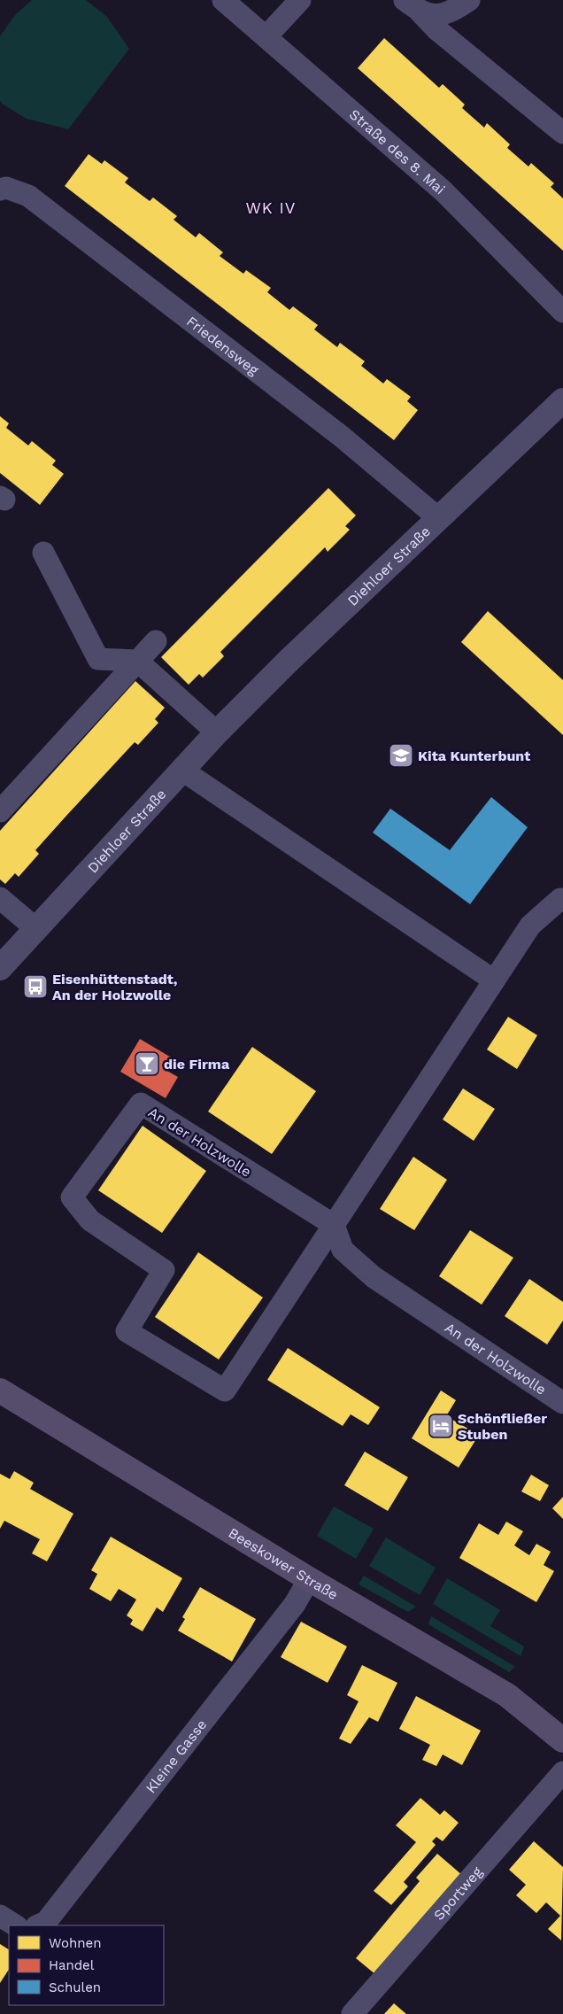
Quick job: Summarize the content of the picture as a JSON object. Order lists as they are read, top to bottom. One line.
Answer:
{"streets":{"main road":["Beeskower Straße"],"street":["Straße des 8. Mai","Friedensweg","Diehloer Straße","An der Holzwolle","Kleine Gasse","Sportweg"]},"crossings":[["Friedensweg","Diehloer Straße"],["Beeskower Straße","Kleine Gasse"]],"districts":["WK IV"],"places":{"school or university":["Kita Kunterbunt"],"bus stop":["Eisenhüttenstadt, An der Holzwolle"],"bar":["die Firma"],"hotel":["Schönfließer Stuben"]},"legend":["Wohnen","Handel","Schulen"]}
